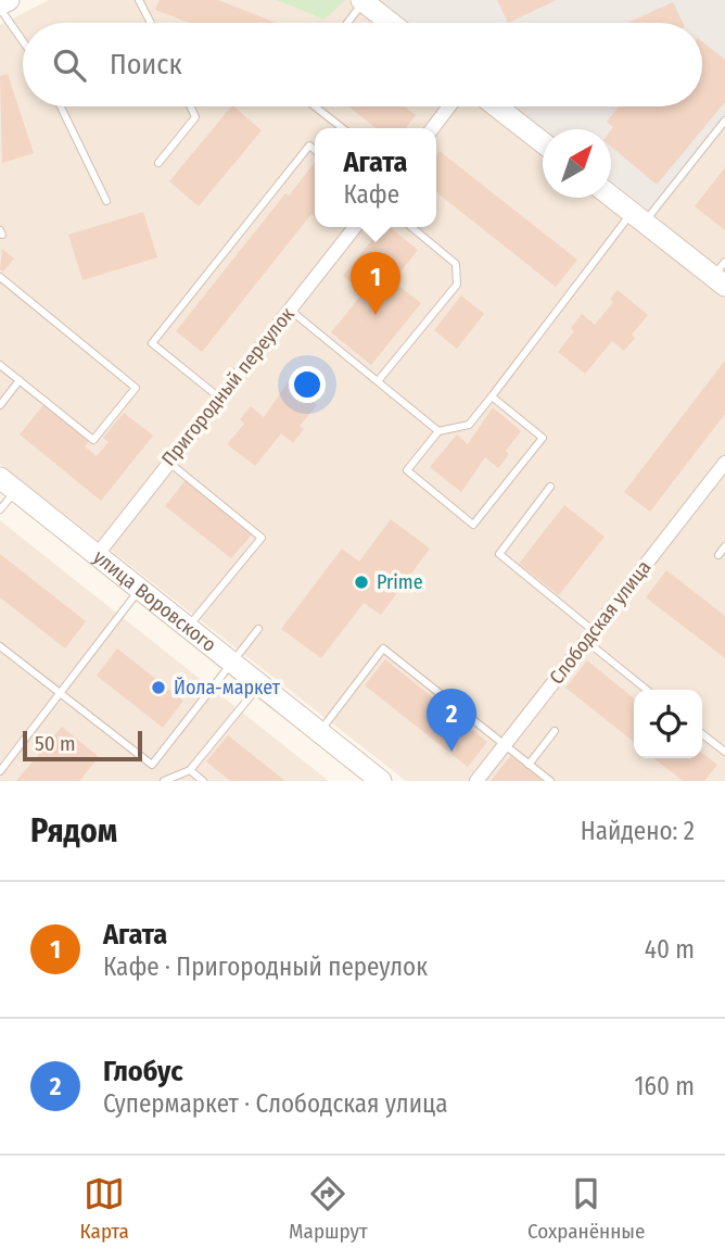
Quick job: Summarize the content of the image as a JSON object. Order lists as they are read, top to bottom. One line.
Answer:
{"streets":{"main road":["улица Воровского"],"street":["Пригородный переулок","Слободская улица"]},"crossings":[["Пригородный переулок","улица Воровского"]],"places":["Prime","Йола-маркет"],"scale_bar":"50 m","north":"top right","page":{"search":"Поиск","popup":["Агата","Кафе"],"pins":["1","2"],"scale":"50 m","heading":["Рядом","Найдено: 2"],"list":[{"mark":"1","name":"Агата","note":"Кафе · Пригородный переулок","value":"40 m"},{"mark":"2","name":"Глобус","note":"Супермаркет · Слободская улица","value":"160 m"}],"nav":["Карта","Маршрут","Сохранённые"]}}
